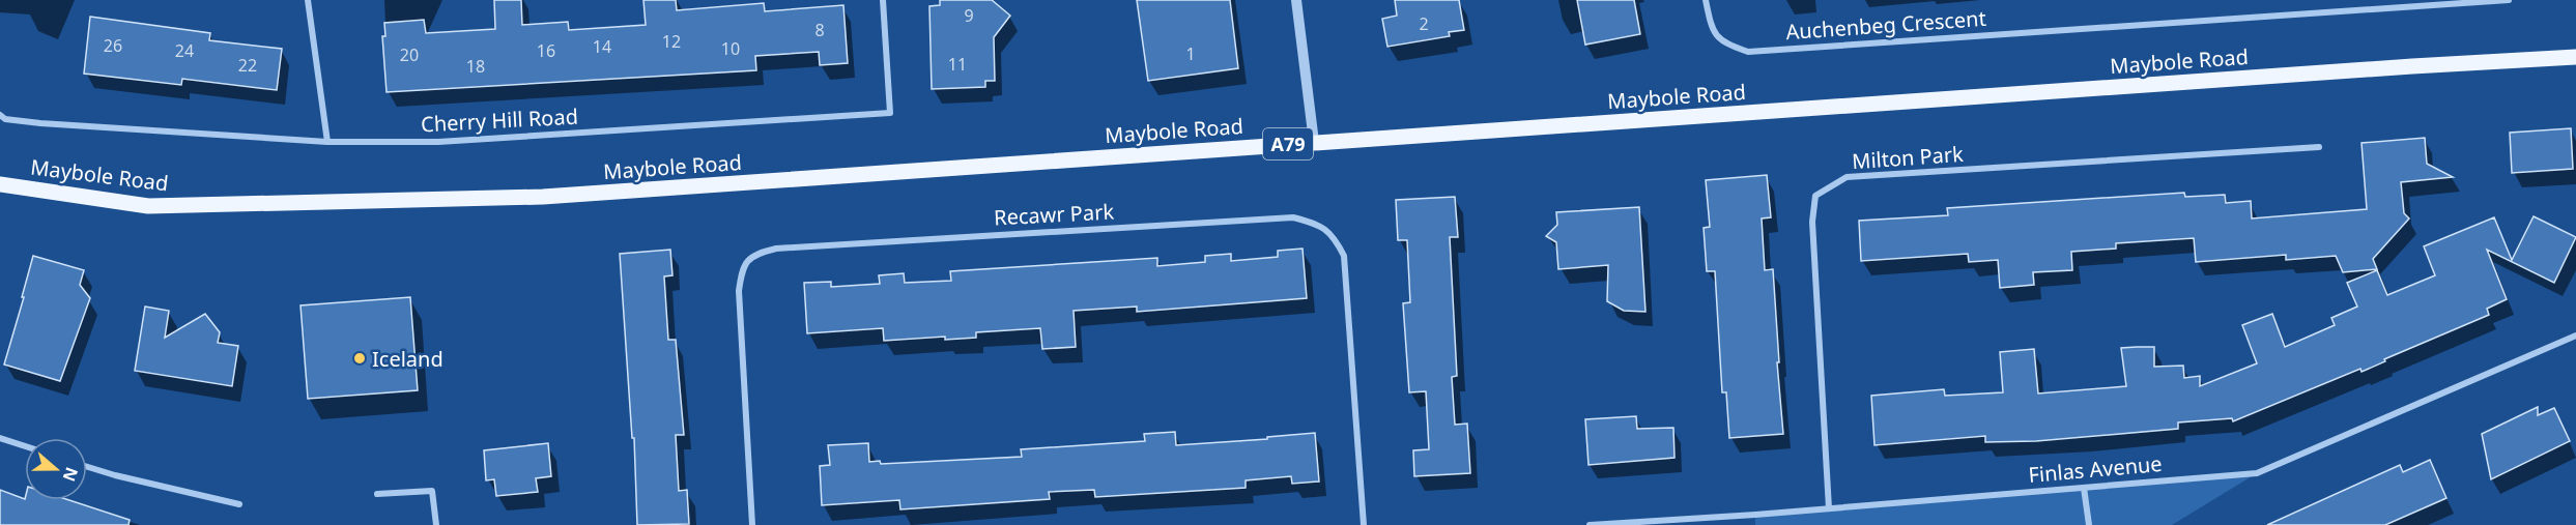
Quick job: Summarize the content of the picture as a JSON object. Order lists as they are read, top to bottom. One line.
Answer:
{"streets":{"main road":["Maybole Road","A79"],"street":["Auchenbeg Crescent","Cherry Hill Road","Milton Park","Recawr Park","Finlas Avenue"]},"crossings":[["Milton Park","Finlas Avenue"]],"places":["Iceland"],"house_numbers":["9","2","8","12","26","14","10","24","16","1","20","11","22","18"],"north":"right"}
